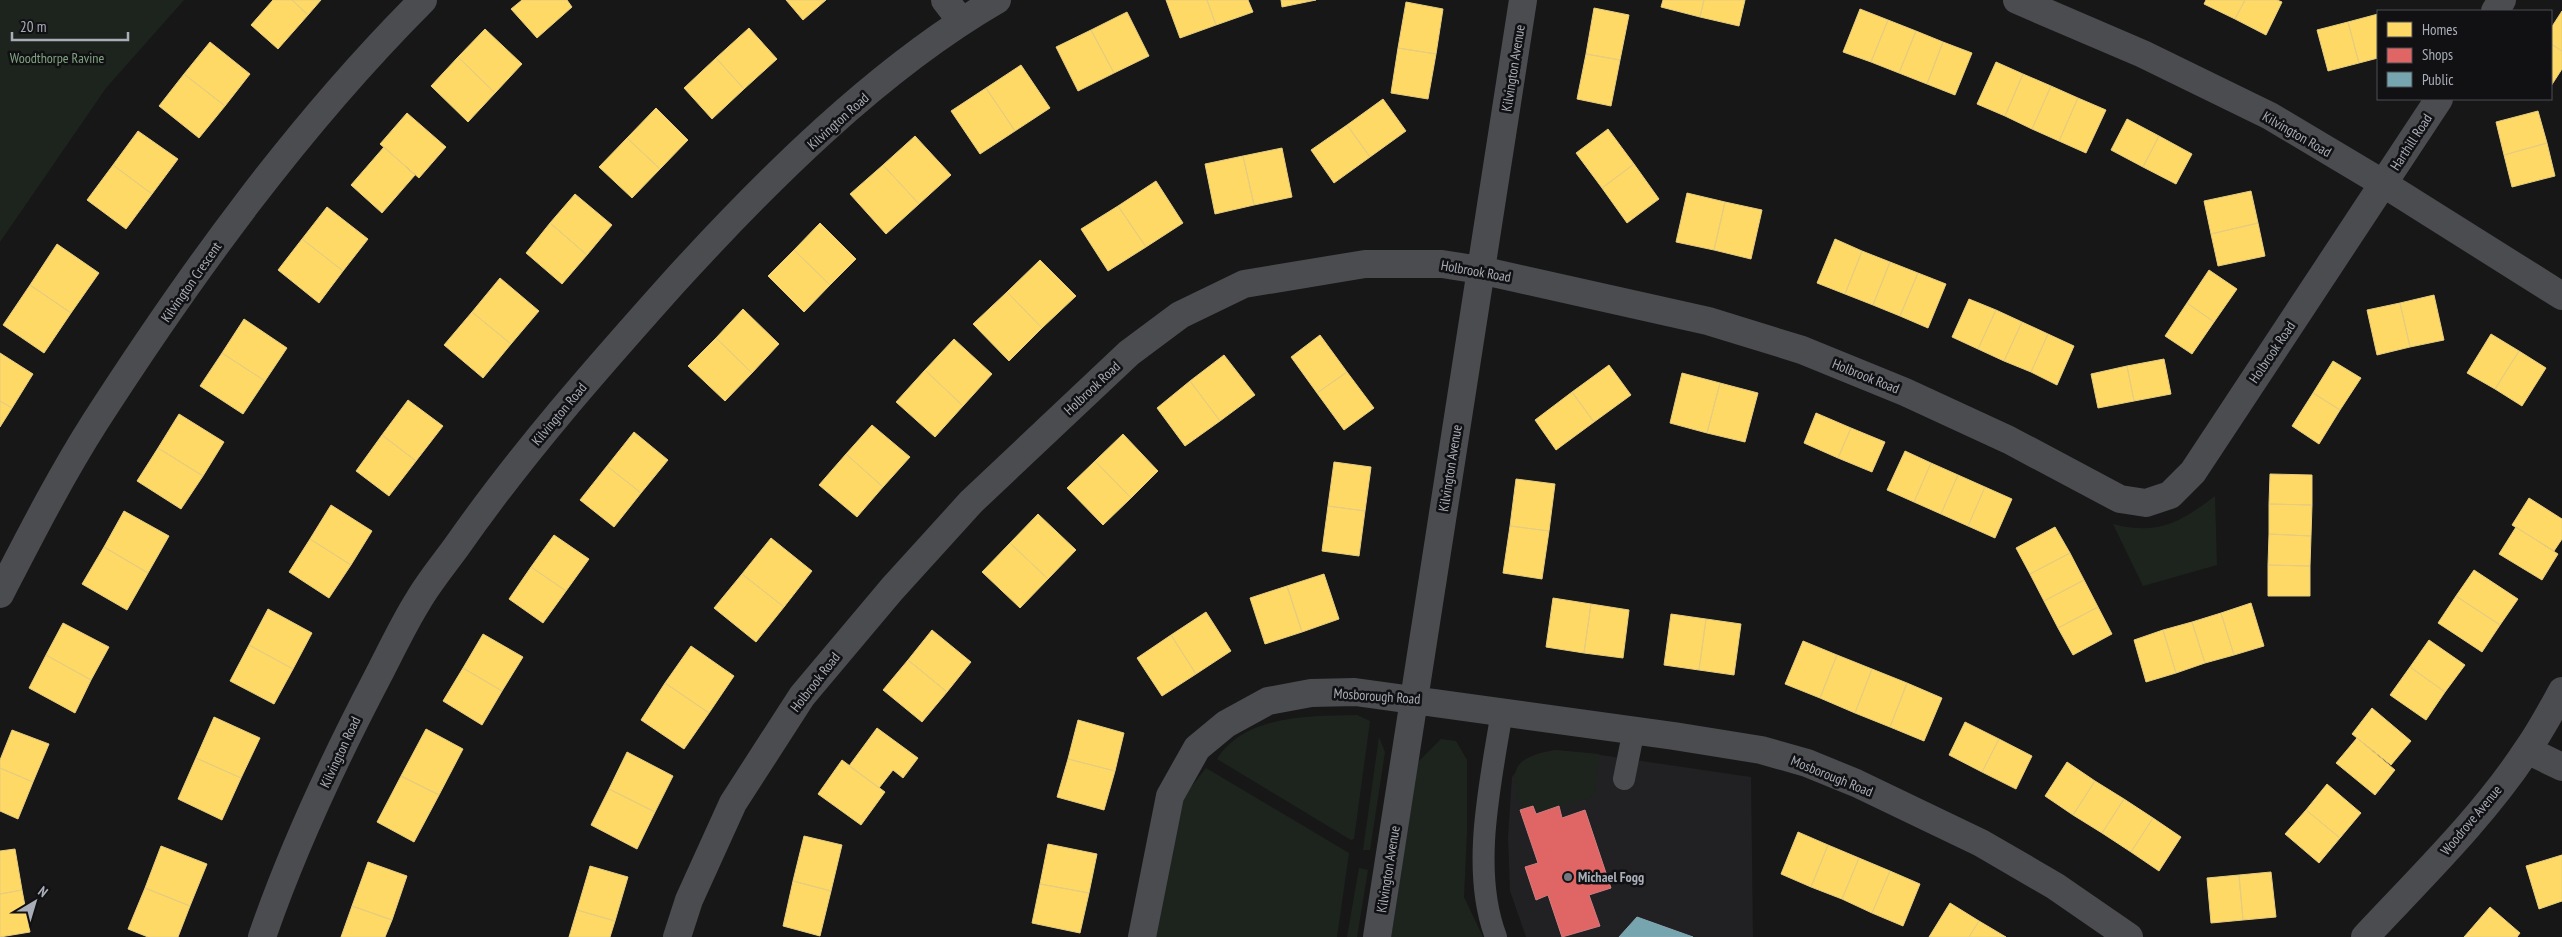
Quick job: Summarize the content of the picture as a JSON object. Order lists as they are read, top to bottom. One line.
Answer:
{"streets":{"street":["Kilvington Avenue","Kilvington Road","Harthill Road","Holbrook Road","Kilvington Crescent","Mosborough Road","Woodrove Avenue"]},"crossings":[["Kilvington Avenue","Holbrook Road"],["Kilvington Avenue","Mosborough Road"],["Kilvington Road","Harthill Road"],["Kilvington Road","Holbrook Road"],["Harthill Road","Holbrook Road"]],"parks":["Woodthorpe Ravine"],"places":["Michael Fogg"],"legend":["Homes","Shops","Public"],"scale_bar":"20 m","north":"top right"}
